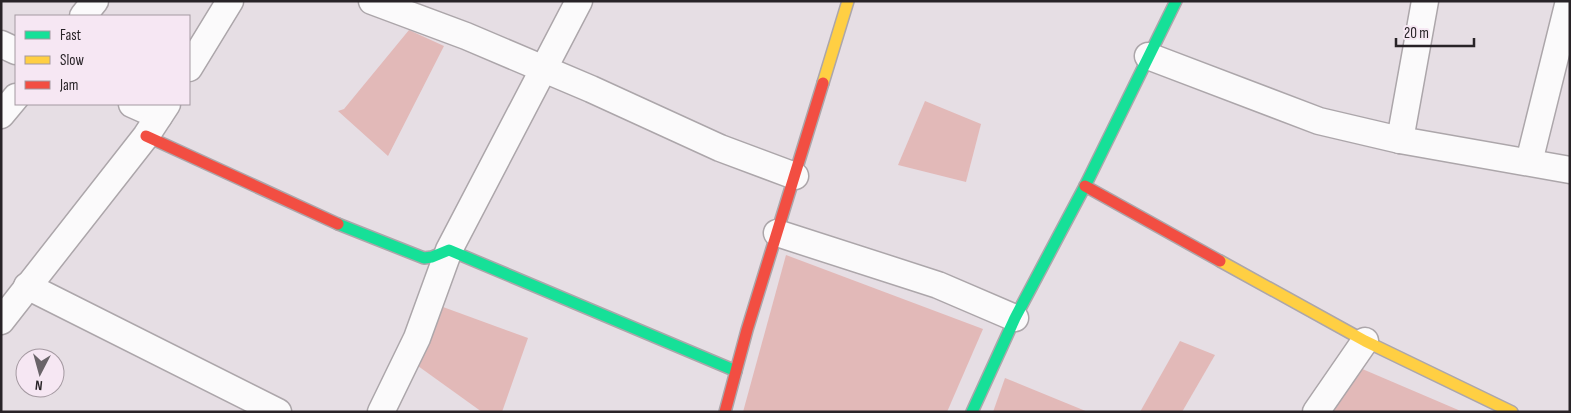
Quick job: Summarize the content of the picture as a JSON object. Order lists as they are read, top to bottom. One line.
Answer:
{"legend":["Fast","Slow","Jam"],"scale_bar":"20 m","north":"bottom"}
